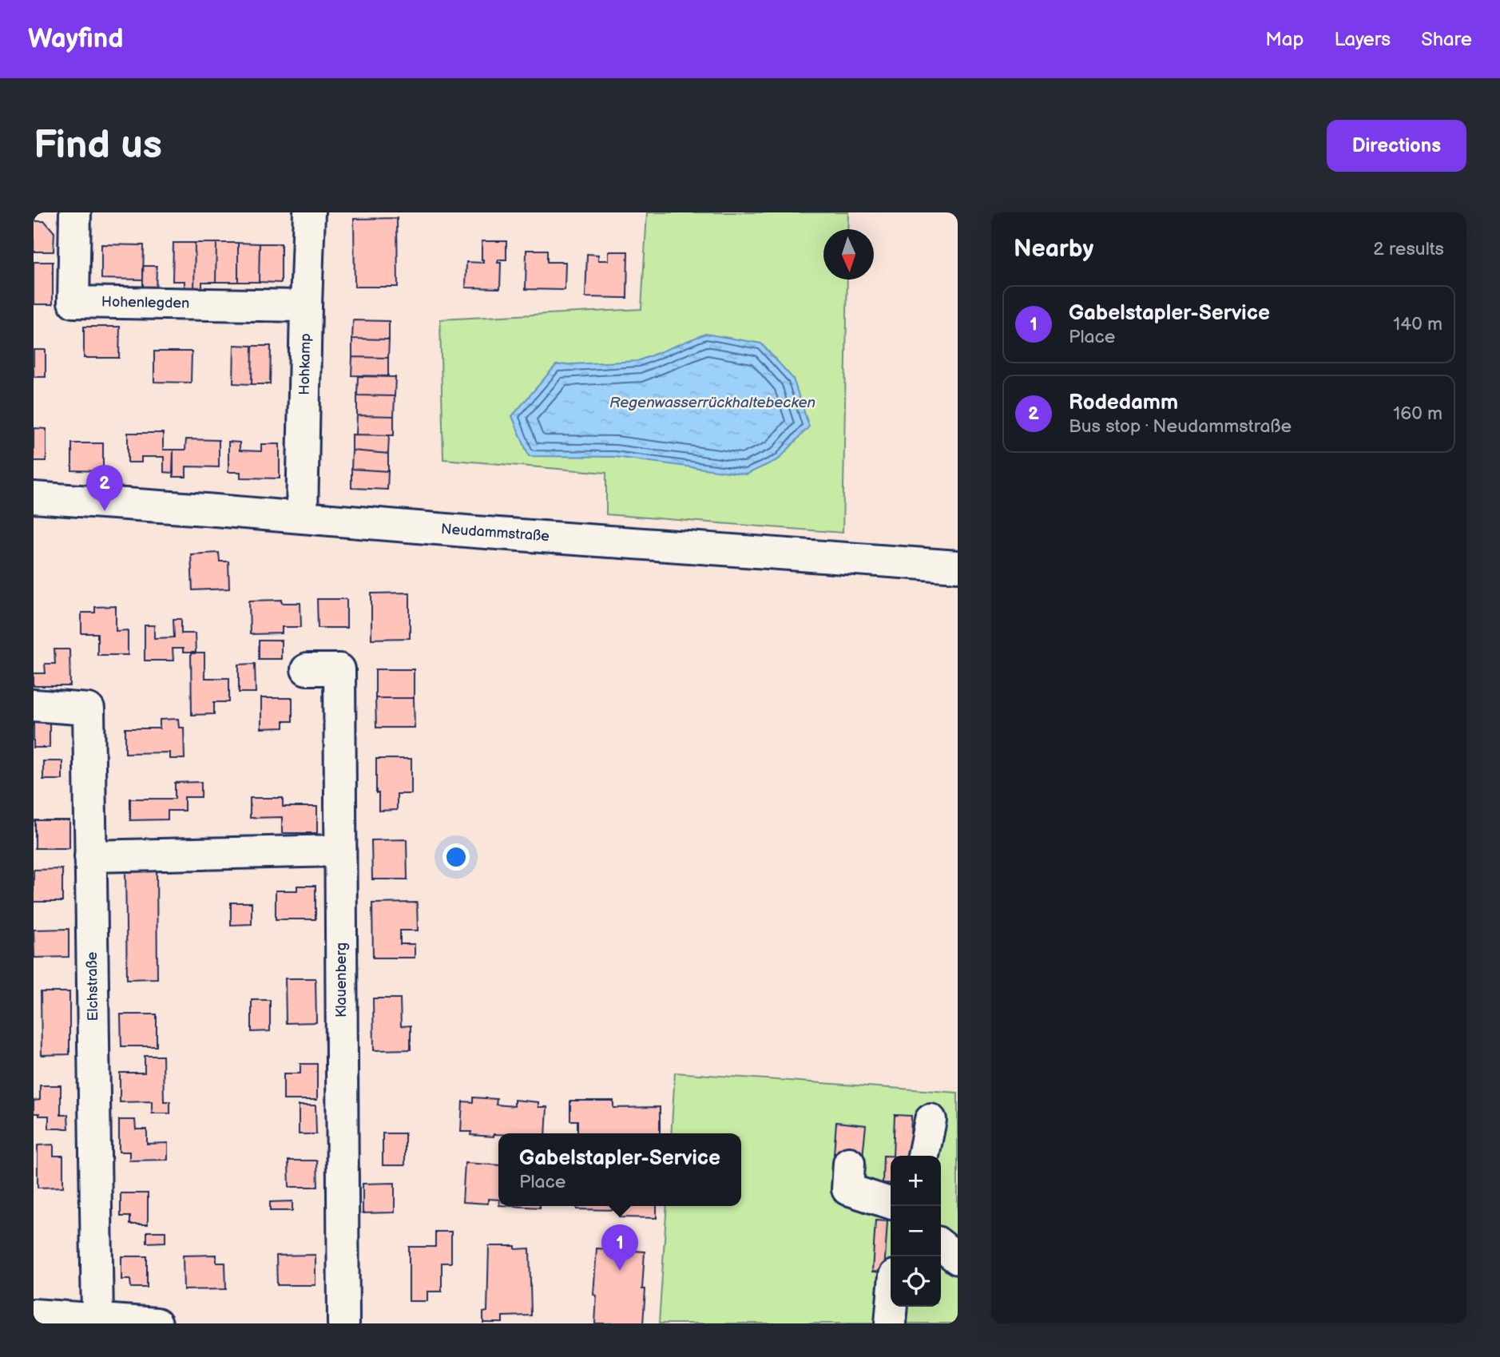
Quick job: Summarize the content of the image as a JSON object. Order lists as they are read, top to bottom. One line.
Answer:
{"streets":{"street":["Hohenlegden","Hohkamp","Neudammstraße","Klauenberg","Elchstraße"]},"crossings":[["Hohenlegden","Hohkamp"],["Hohkamp","Neudammstraße"]],"water":["Regenwasserrückhaltebecken"],"north":"bottom","page":{"header":"Wayfind","nav":["Map","Layers","Share"],"buttons":"Directions","title":"Find us","heading":["Nearby","2 results"],"list":[{"mark":"1","name":"Gabelstapler-Service","note":"Place","value":"140 m"},{"mark":"2","name":"Rodedamm","note":"Bus stop · Neudammstraße","value":"160 m"}],"pins":["2","1"],"popup":["Gabelstapler-Service","Place"],"map_buttons":["+","−"]}}
